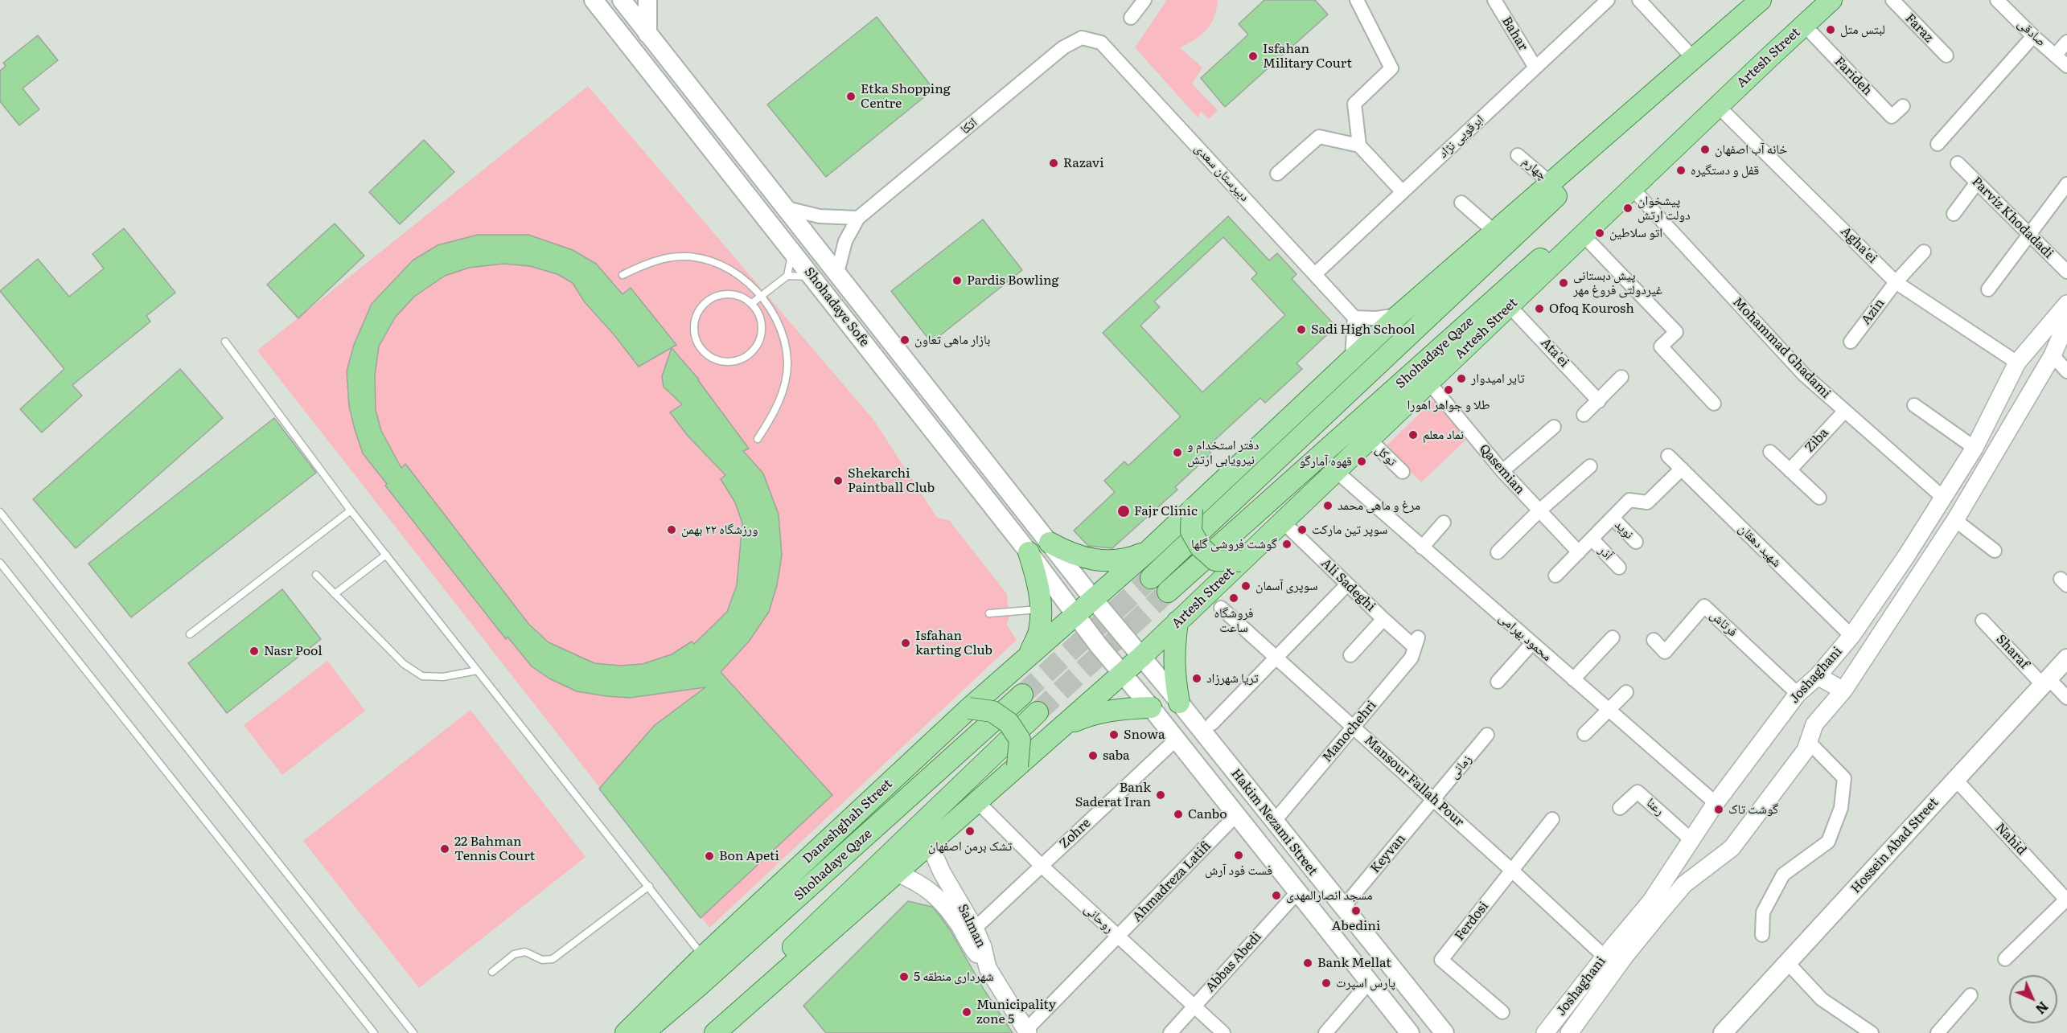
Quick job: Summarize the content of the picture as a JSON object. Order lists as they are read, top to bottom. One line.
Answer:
{"streets":{"main road":["Artesh Street","Shohadaye Sofe","Shohadaye Qaze","Daneshghah Street","Hakim Nezami Street","Hossein Abad Street"],"street":["Faraz","صادقی","Bahar","Farideh","اتکا","ابرقویی نژاد","چهارم","دبیرستان سعدی","Parviz Khodadadi","Agha'ei","Azin","Mohammad Ghadami","Ata'ei","Ziba","توکل","Qasemian","نوید","شهید دهقان","آذر","Ali Sadeghi","فرتاش","محمود بهرامی","Sharaf","Joshaghani","Manochehri","زمانی","Mansour Fallah Pour","رعنا","Zohre","Nahid","Keyvan","Ahmadreza Latifi","روحانی","Ferdosi","Salman","Abbas Abedi"]},"crossings":[["Bahar","ابرقویی نژاد"],["Artesh Street","Farideh"],["Artesh Street","Agha'ei"],["Artesh Street","Mohammad Ghadami"],["Artesh Street","Shohadaye Qaze"],["Artesh Street","Ata'ei"],["Artesh Street","توکل"],["Artesh Street","Qasemian"],["Artesh Street","Ali Sadeghi"],["Artesh Street","محمود بهرامی"],["Artesh Street","Hakim Nezami Street"],["اتکا","دبیرستان سعدی"],["ابرقویی نژاد","دبیرستان سعدی"],["Agha'ei","Azin"],["Agha'ei","Joshaghani"],["Shohadaye Sofe","Daneshghah Street"],["Shohadaye Sofe","Hakim Nezami Street"],["Mohammad Ghadami","Ziba"],["Mohammad Ghadami","Joshaghani"],["شهید دهقان","Joshaghani"],["Ali Sadeghi","Manochehri"],["فرتاش","Joshaghani"],["محمود بهرامی","Joshaghani"],["Sharaf","Hossein Abad Street"],["Joshaghani","Mansour Fallah Pour"],["Joshaghani","رعنا"],["Manochehri","Mansour Fallah Pour"],["Manochehri","Hakim Nezami Street"],["زمانی","Mansour Fallah Pour"],["زمانی","Keyvan"],["Mansour Fallah Pour","Keyvan"],["Mansour Fallah Pour","Ferdosi"],["Hakim Nezami Street","Zohre"],["Hakim Nezami Street","Keyvan"],["Hakim Nezami Street","Ahmadreza Latifi"],["Hakim Nezami Street","Abbas Abedi"],["Zohre","روحانی"],["Zohre","Salman"],["Nahid","Hossein Abad Street"],["Ahmadreza Latifi","روحانی"],["Ahmadreza Latifi","Salman"],["روحانی","Abbas Abedi"]],"places":["لبتس متل","Isfahan Military Court","Etka Shopping Centre","خانه آب اصفهان","Razavi","قفل و دستگیره","پیشخوان دولت ارتش","اتو سلاطین","Pardis Bowling","پیش دبستانی غیردولتی فروغ مهر","Ofoq Kourosh","Sadi High School","بازار ماهی تعاون","تایر امیدوار","طلا و جواهر اهورا","نماد معلم","دفتر استخدام و نیرویابی ارتش","قهوه آمارگو","Shekarchi Paintball Club","مرغ و ماهی محمد","Fajr Clinic","ورزشگاه ۲۲ بهمن","سوپر تین مارکت","گوشت فروشی گلها","سوپری آسمان","فروشگاه ساعت","Isfahan karting Club","Nasr Pool","تریا شهرزاد","Snowa","saba","Bank Saderat Iran","گوشت تاک","Canbo","تشک برمن اصفهان","22 Bahman Tennis Court","فست فود آرش","Bon Apeti","مسجد انصارالمهدی","Abedini","Bank Mellat","شهرداری منطقه 5","پارس اسپرت","Municipality zone 5"],"north":"bottom right"}
